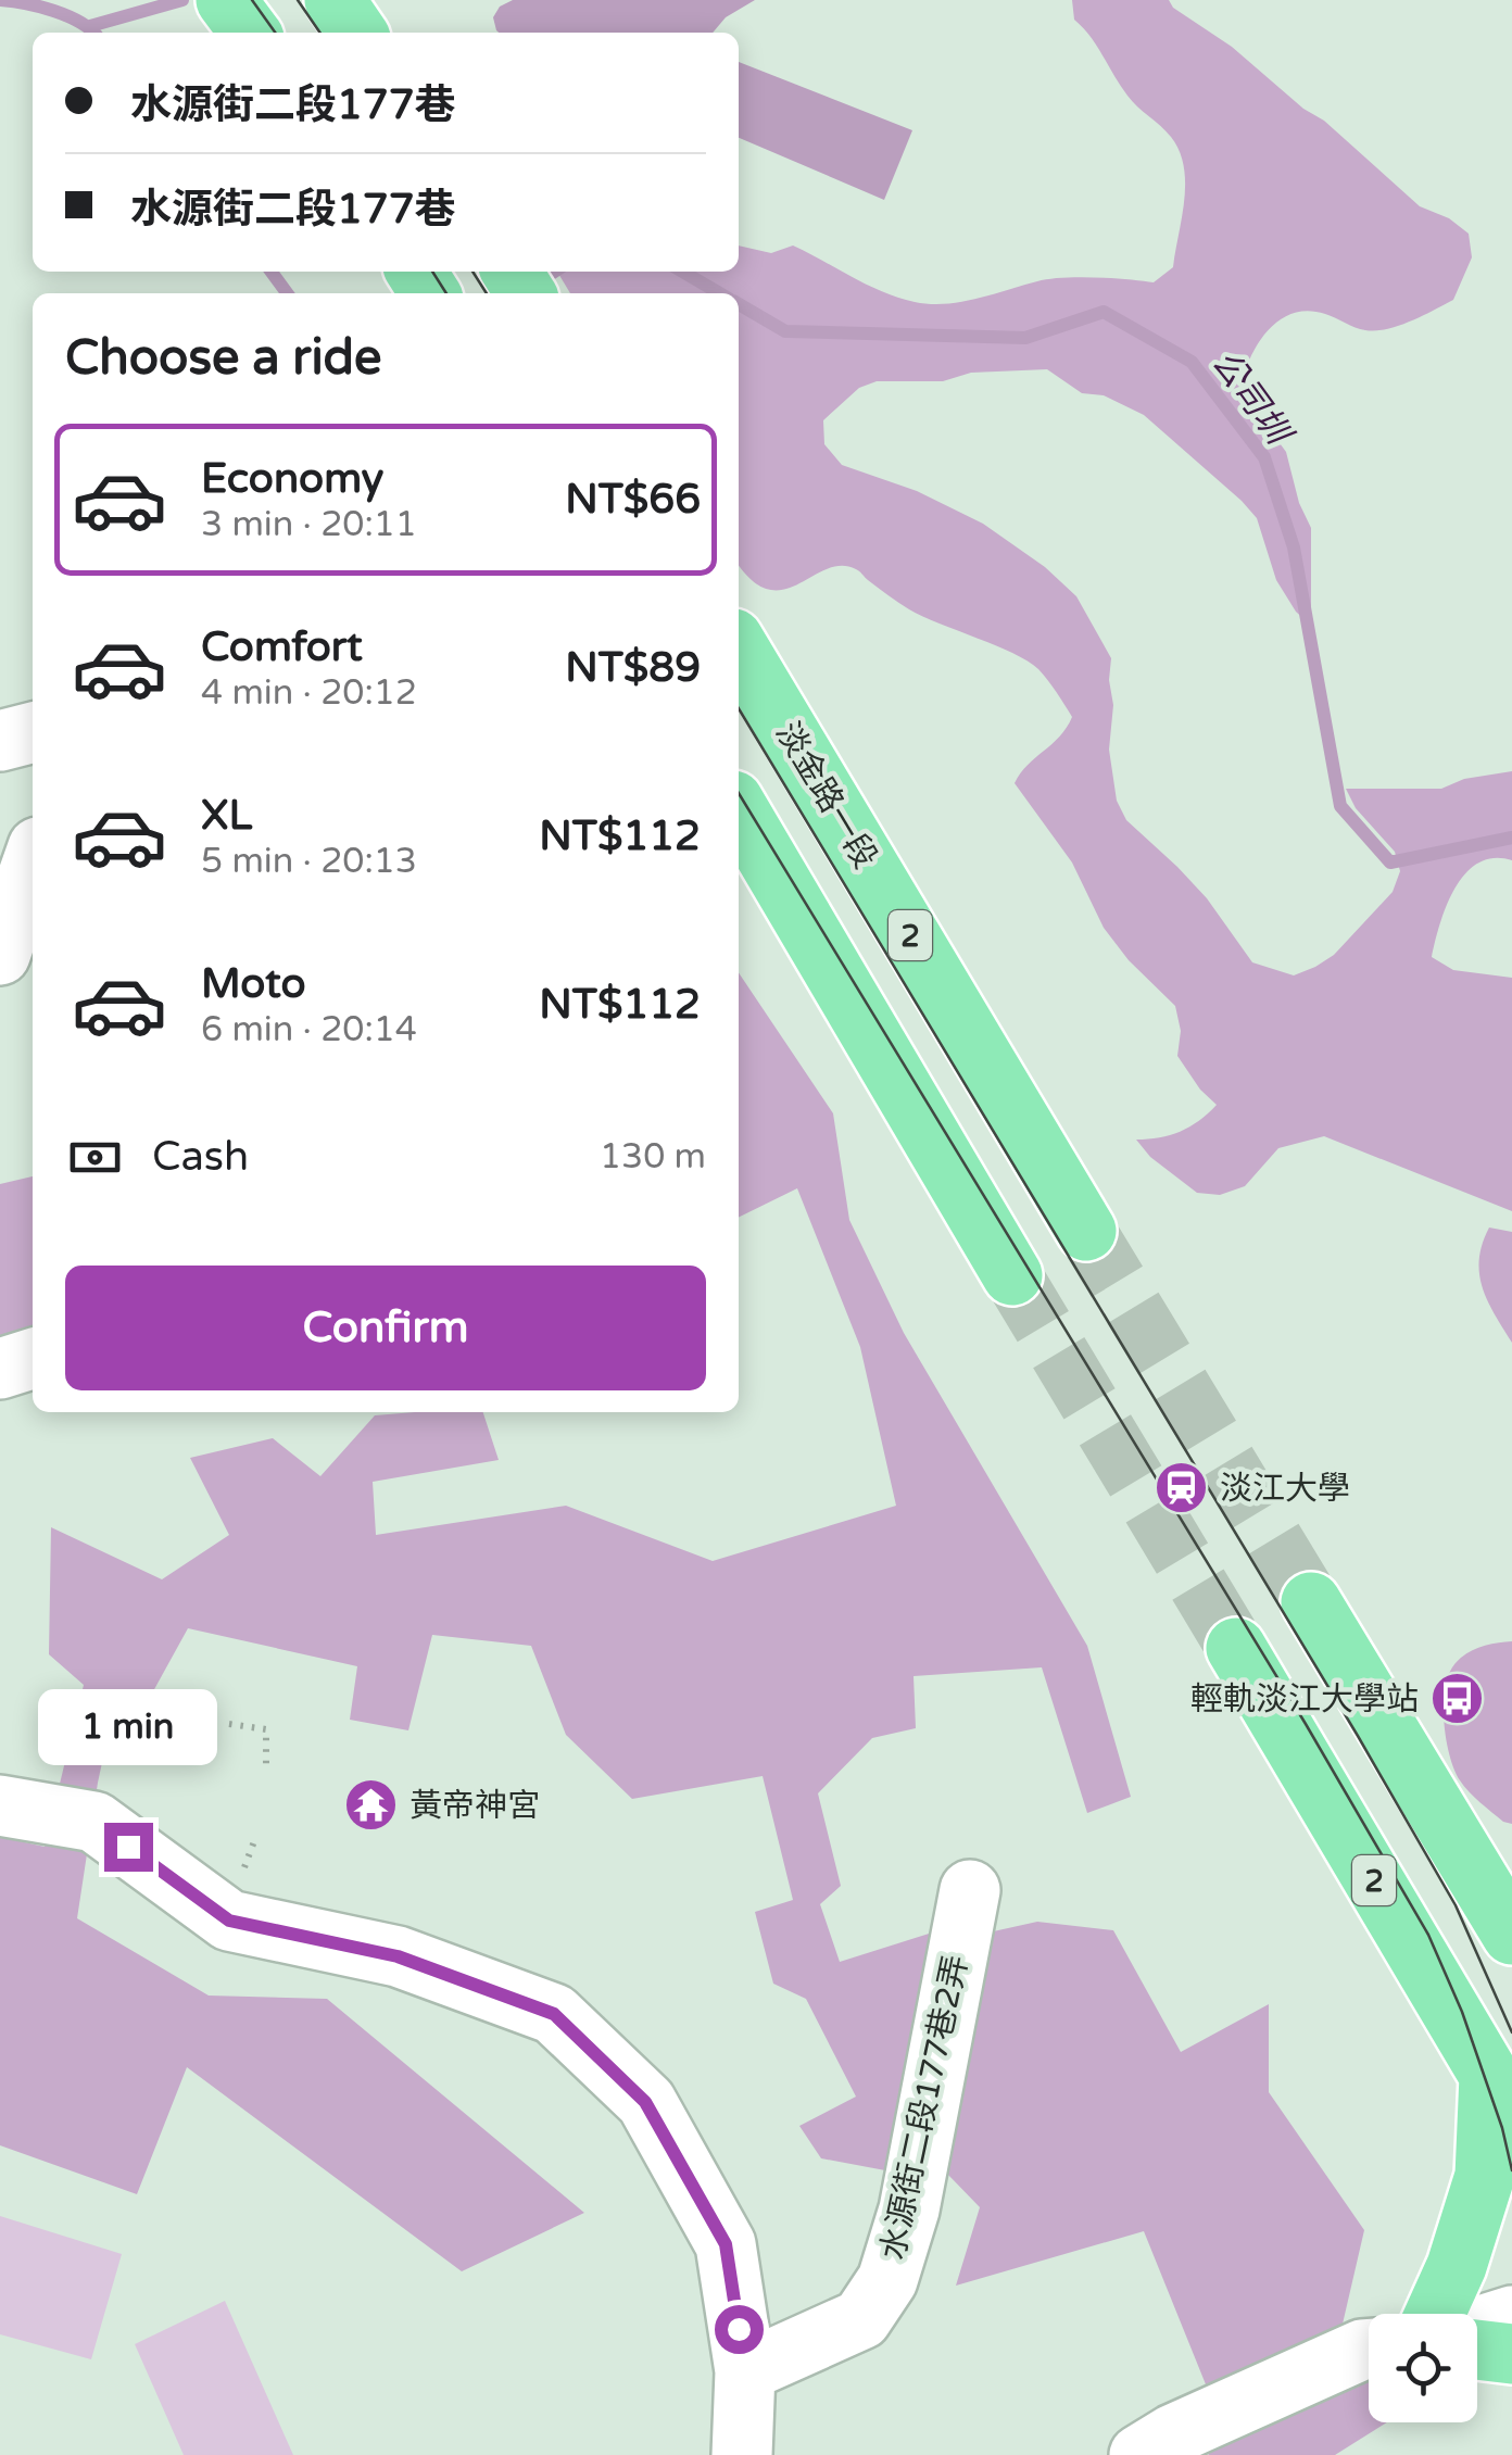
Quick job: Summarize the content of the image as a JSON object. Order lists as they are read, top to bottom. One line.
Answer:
{"streets":{"main road":["淡金路一段","2"],"street":["水源街二段177巷2弄"]},"water":["公司圳"],"places":{"station":["淡江大學"],"bus stop":["輕軌淡江大學站"],"temple":["黃帝神宮"]},"page":{"banner":["水源街二段177巷","水源街二段177巷"],"heading":"Choose a ride","list":[{"name":"Economy","note":"3 min · 20:11","value":"NT$66"},{"name":"Comfort","note":"4 min · 20:12","value":"NT$89"},{"name":"XL","note":"5 min · 20:13","value":"NT$112"},{"name":"Moto","note":"6 min · 20:14","value":"NT$112"}],"pay":["Cash","130 m"],"buttons":"Confirm","bubble":"1 min"}}
